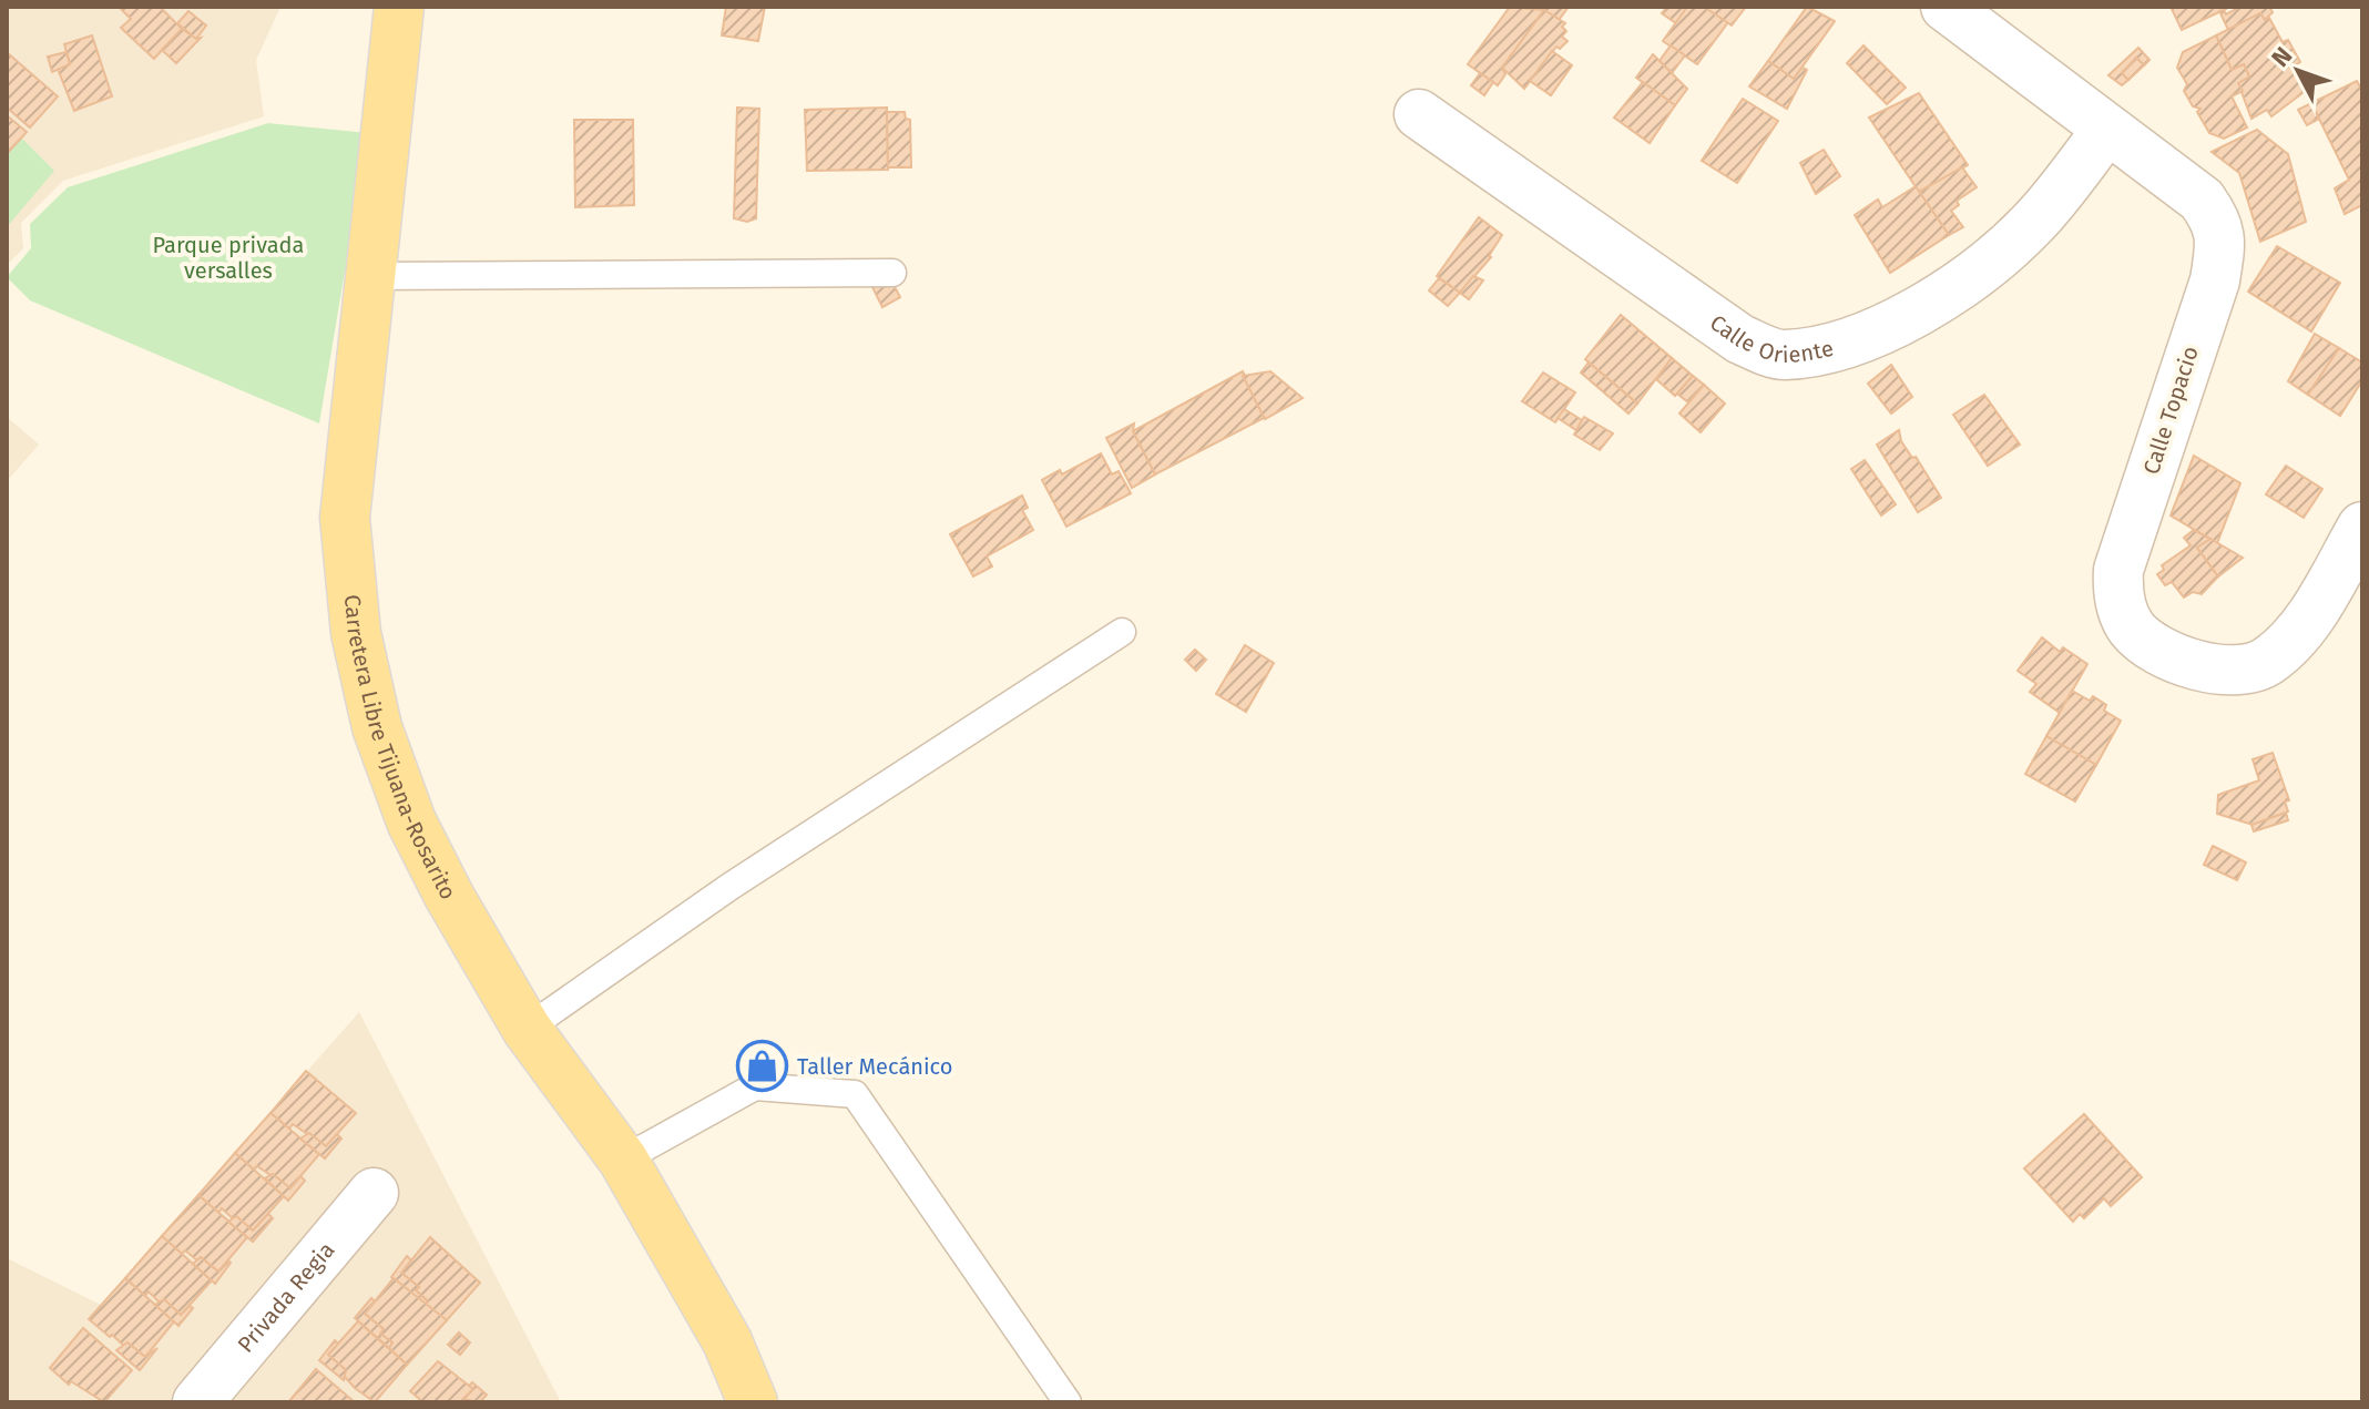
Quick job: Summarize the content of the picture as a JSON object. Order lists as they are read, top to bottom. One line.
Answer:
{"streets":{"main road":["Carretera Libre Tijuana-Rosarito"],"street":["Calle Oriente","Calle Topacio","Privada Regia"]},"crossings":[["Calle Oriente","Calle Topacio"]],"parks":["Parque privada versalles"],"places":{"shop":["Taller Mecánico"]},"north":"top left"}
